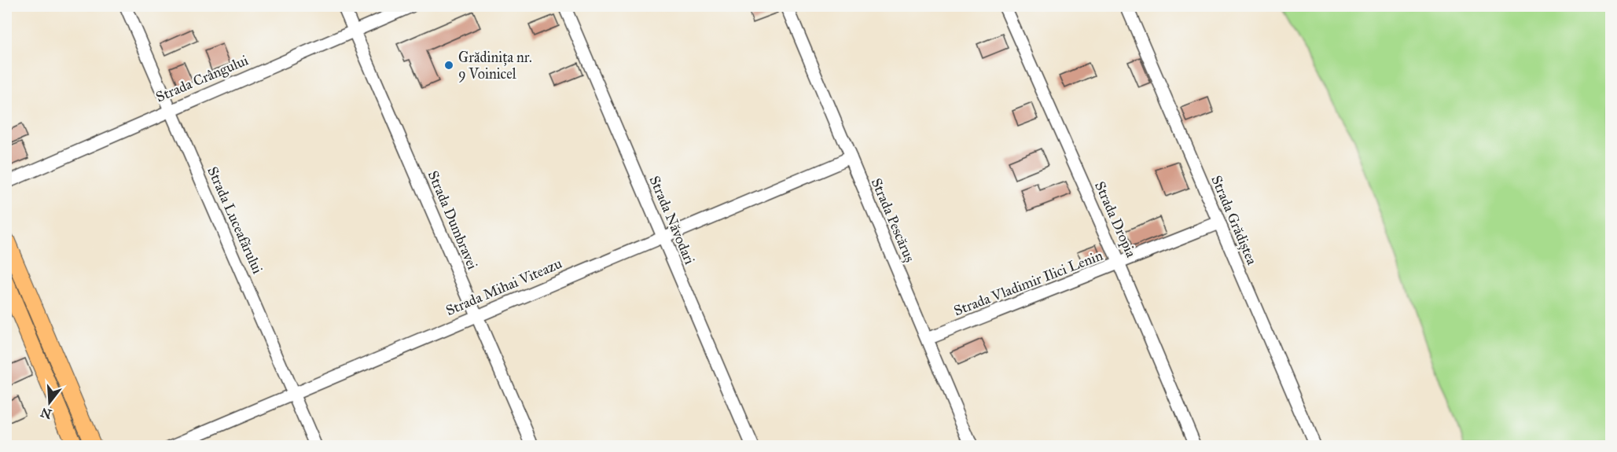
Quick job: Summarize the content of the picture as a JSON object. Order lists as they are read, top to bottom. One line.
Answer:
{"streets":{"street":["Strada Crângului","Strada Dropia","Strada Luceafărului","Strada Dumbravei","Strada Năvodari","Strada Pescăruș","Strada Grădiștea","Strada Vladimir Ilici Lenin","Strada Mihai Viteazu"]},"crossings":[["Strada Crângului","Strada Luceafărului"],["Strada Crângului","Strada Dumbravei"],["Strada Dropia","Strada Vladimir Ilici Lenin"],["Strada Luceafărului","Strada Mihai Viteazu"],["Strada Dumbravei","Strada Mihai Viteazu"],["Strada Năvodari","Strada Mihai Viteazu"],["Strada Pescăruș","Strada Vladimir Ilici Lenin"],["Strada Pescăruș","Strada Mihai Viteazu"],["Strada Grădiștea","Strada Vladimir Ilici Lenin"]],"places":["Grădinița nr. 9 Voinicel"],"north":"bottom"}
